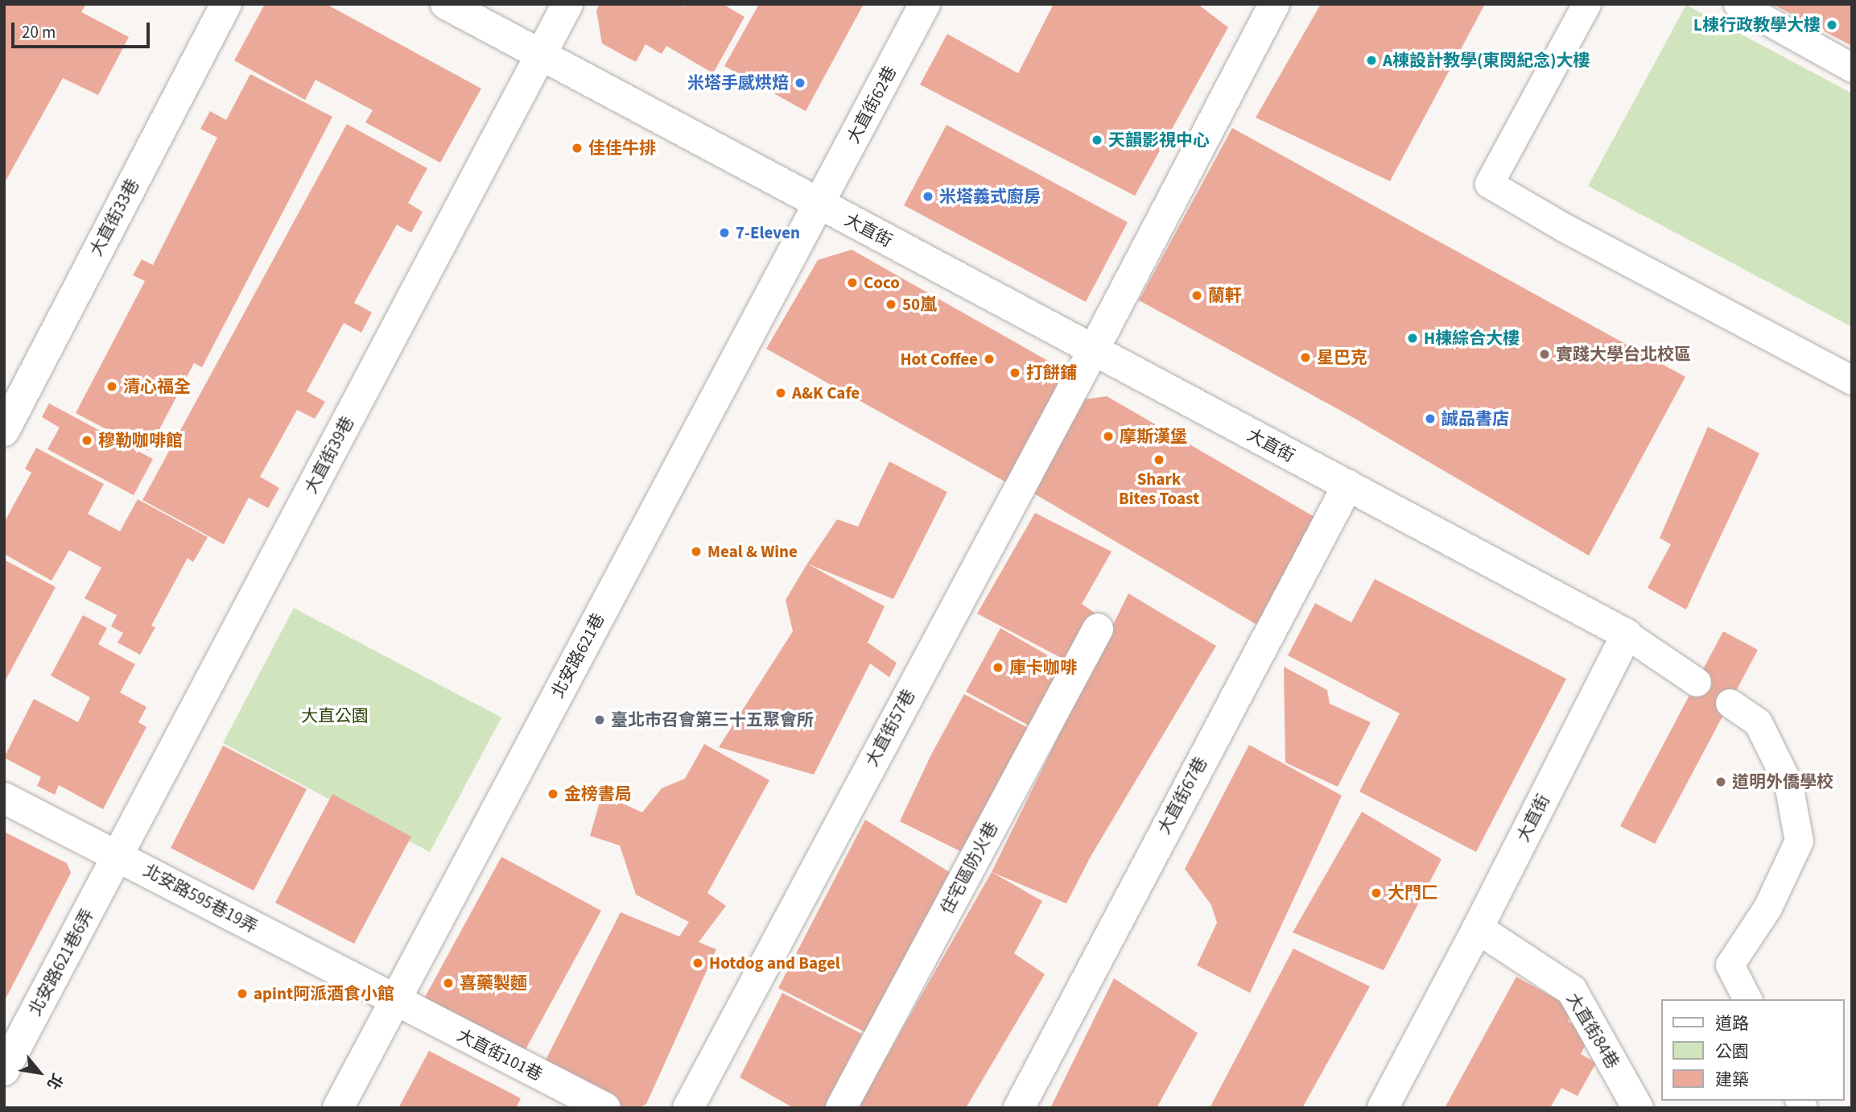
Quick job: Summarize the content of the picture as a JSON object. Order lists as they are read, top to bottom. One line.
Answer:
{"streets":{"street":["大直街62巷","大直街33巷","大直街","大直街39巷","北安路621巷","大直街57巷","大直街67巷","住宅區防火巷","北安路595巷19弄","北安路621巷6弄","大直街84巷","大直街101巷"]},"crossings":[["大直街62巷","大直街"],["大直街62巷","北安路621巷"],["大直街","大直街39巷"],["大直街","北安路621巷"],["大直街","大直街57巷"],["大直街","大直街67巷"],["大直街","大直街84巷"],["大直街39巷","北安路595巷19弄"],["大直街39巷","北安路621巷6弄"],["北安路621巷","北安路595巷19弄"],["北安路621巷","大直街101巷"],["北安路595巷19弄","北安路621巷6弄"],["北安路595巷19弄","大直街101巷"]],"parks":["大直公園"],"places":["L棟行政教學大樓","A棟設計教學(東閔紀念)大樓","米塔手感烘焙","天韻影視中心","佳佳牛排","米塔義式廚房","7-Eleven","Coco","蘭軒","50嵐","H棟綜合大樓","實踐大學台北校區","星巴克","Hot Coffee","打餅鋪","清心福全","A&K Cafe","誠品書店","摩斯漢堡","穆勒咖啡館","Shark Bites Toast","Meal & Wine","庫卡咖啡","臺北市召會第三十五聚會所","道明外僑學校","金榜書局","大門匚","Hotdog and Bagel","喜藥製麵","apint阿派酒食小館"],"legend":["道路","公園","建築"],"scale_bar":"20 m","north":"bottom right"}
